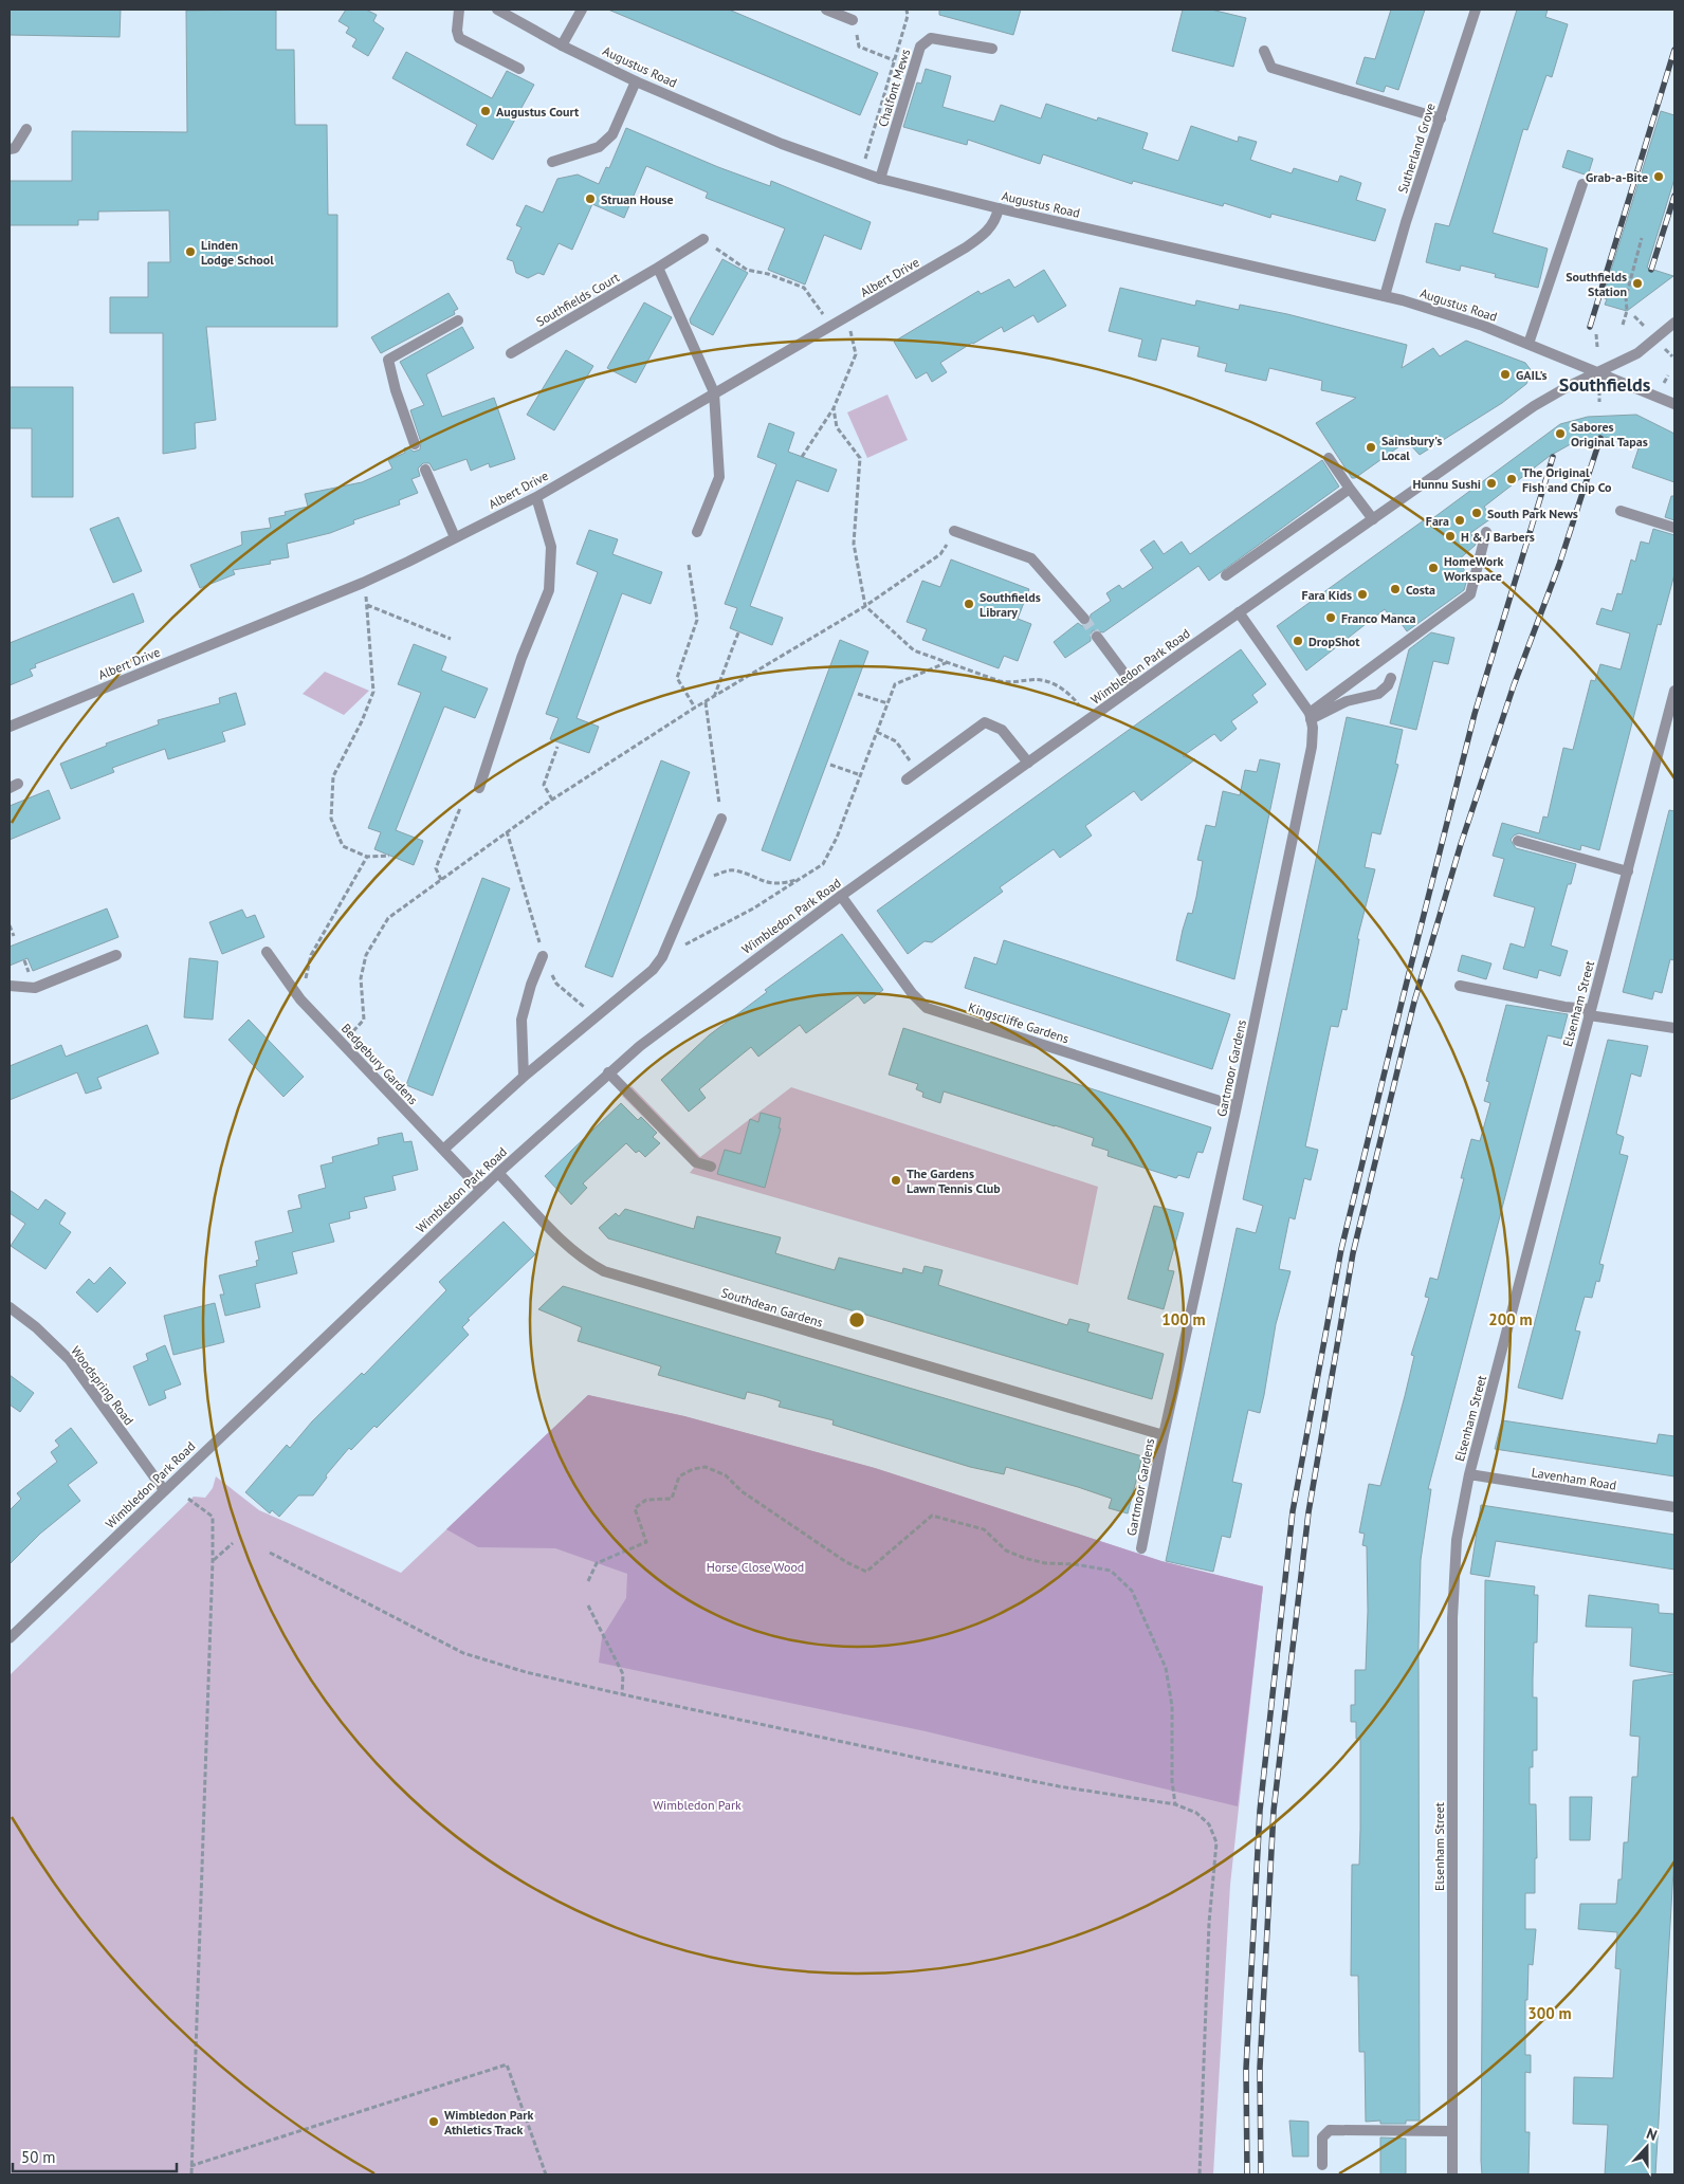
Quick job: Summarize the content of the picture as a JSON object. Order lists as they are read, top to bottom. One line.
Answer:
{"streets":{"street":["Augustus Road","Chalfont Mews","Sutherland Grove","Albert Drive","Southfields Court","Wimbledon Park Road","Elsenham Street","Kingscliffe Gardens","Bedgebury Gardens","Gartmoor Gardens","Southdean Gardens","Woodspring Road","Lavenham Road"]},"crossings":[["Augustus Road","Chalfont Mews"],["Augustus Road","Sutherland Grove"],["Augustus Road","Albert Drive"],["Augustus Road","Wimbledon Park Road"],["Wimbledon Park Road","Kingscliffe Gardens"],["Wimbledon Park Road","Bedgebury Gardens"],["Wimbledon Park Road","Southdean Gardens"],["Wimbledon Park Road","Woodspring Road"],["Elsenham Street","Lavenham Road"],["Kingscliffe Gardens","Gartmoor Gardens"],["Gartmoor Gardens","Southdean Gardens"]],"districts":["Southfields"],"parks":["Horse Close Wood","Wimbledon Park"],"places":["Augustus Court","Grab-a-Bite","Struan House","Linden Lodge School","Southfields Station","GAIL's","Sabores Original Tapas","Sainsbury's Local","The Original Fish and Chip Co","Hunnu Sushi","South Park News","Fara","H & J Barbers","HomeWork Workspace","Costa","Fara Kids","Southfields Library","Franco Manca","DropShot","The Gardens Lawn Tennis Club","Wimbledon Park Athletics Track"],"scale_bar":"50 m","north":"top","rings":["100 m","200 m","300 m"]}
